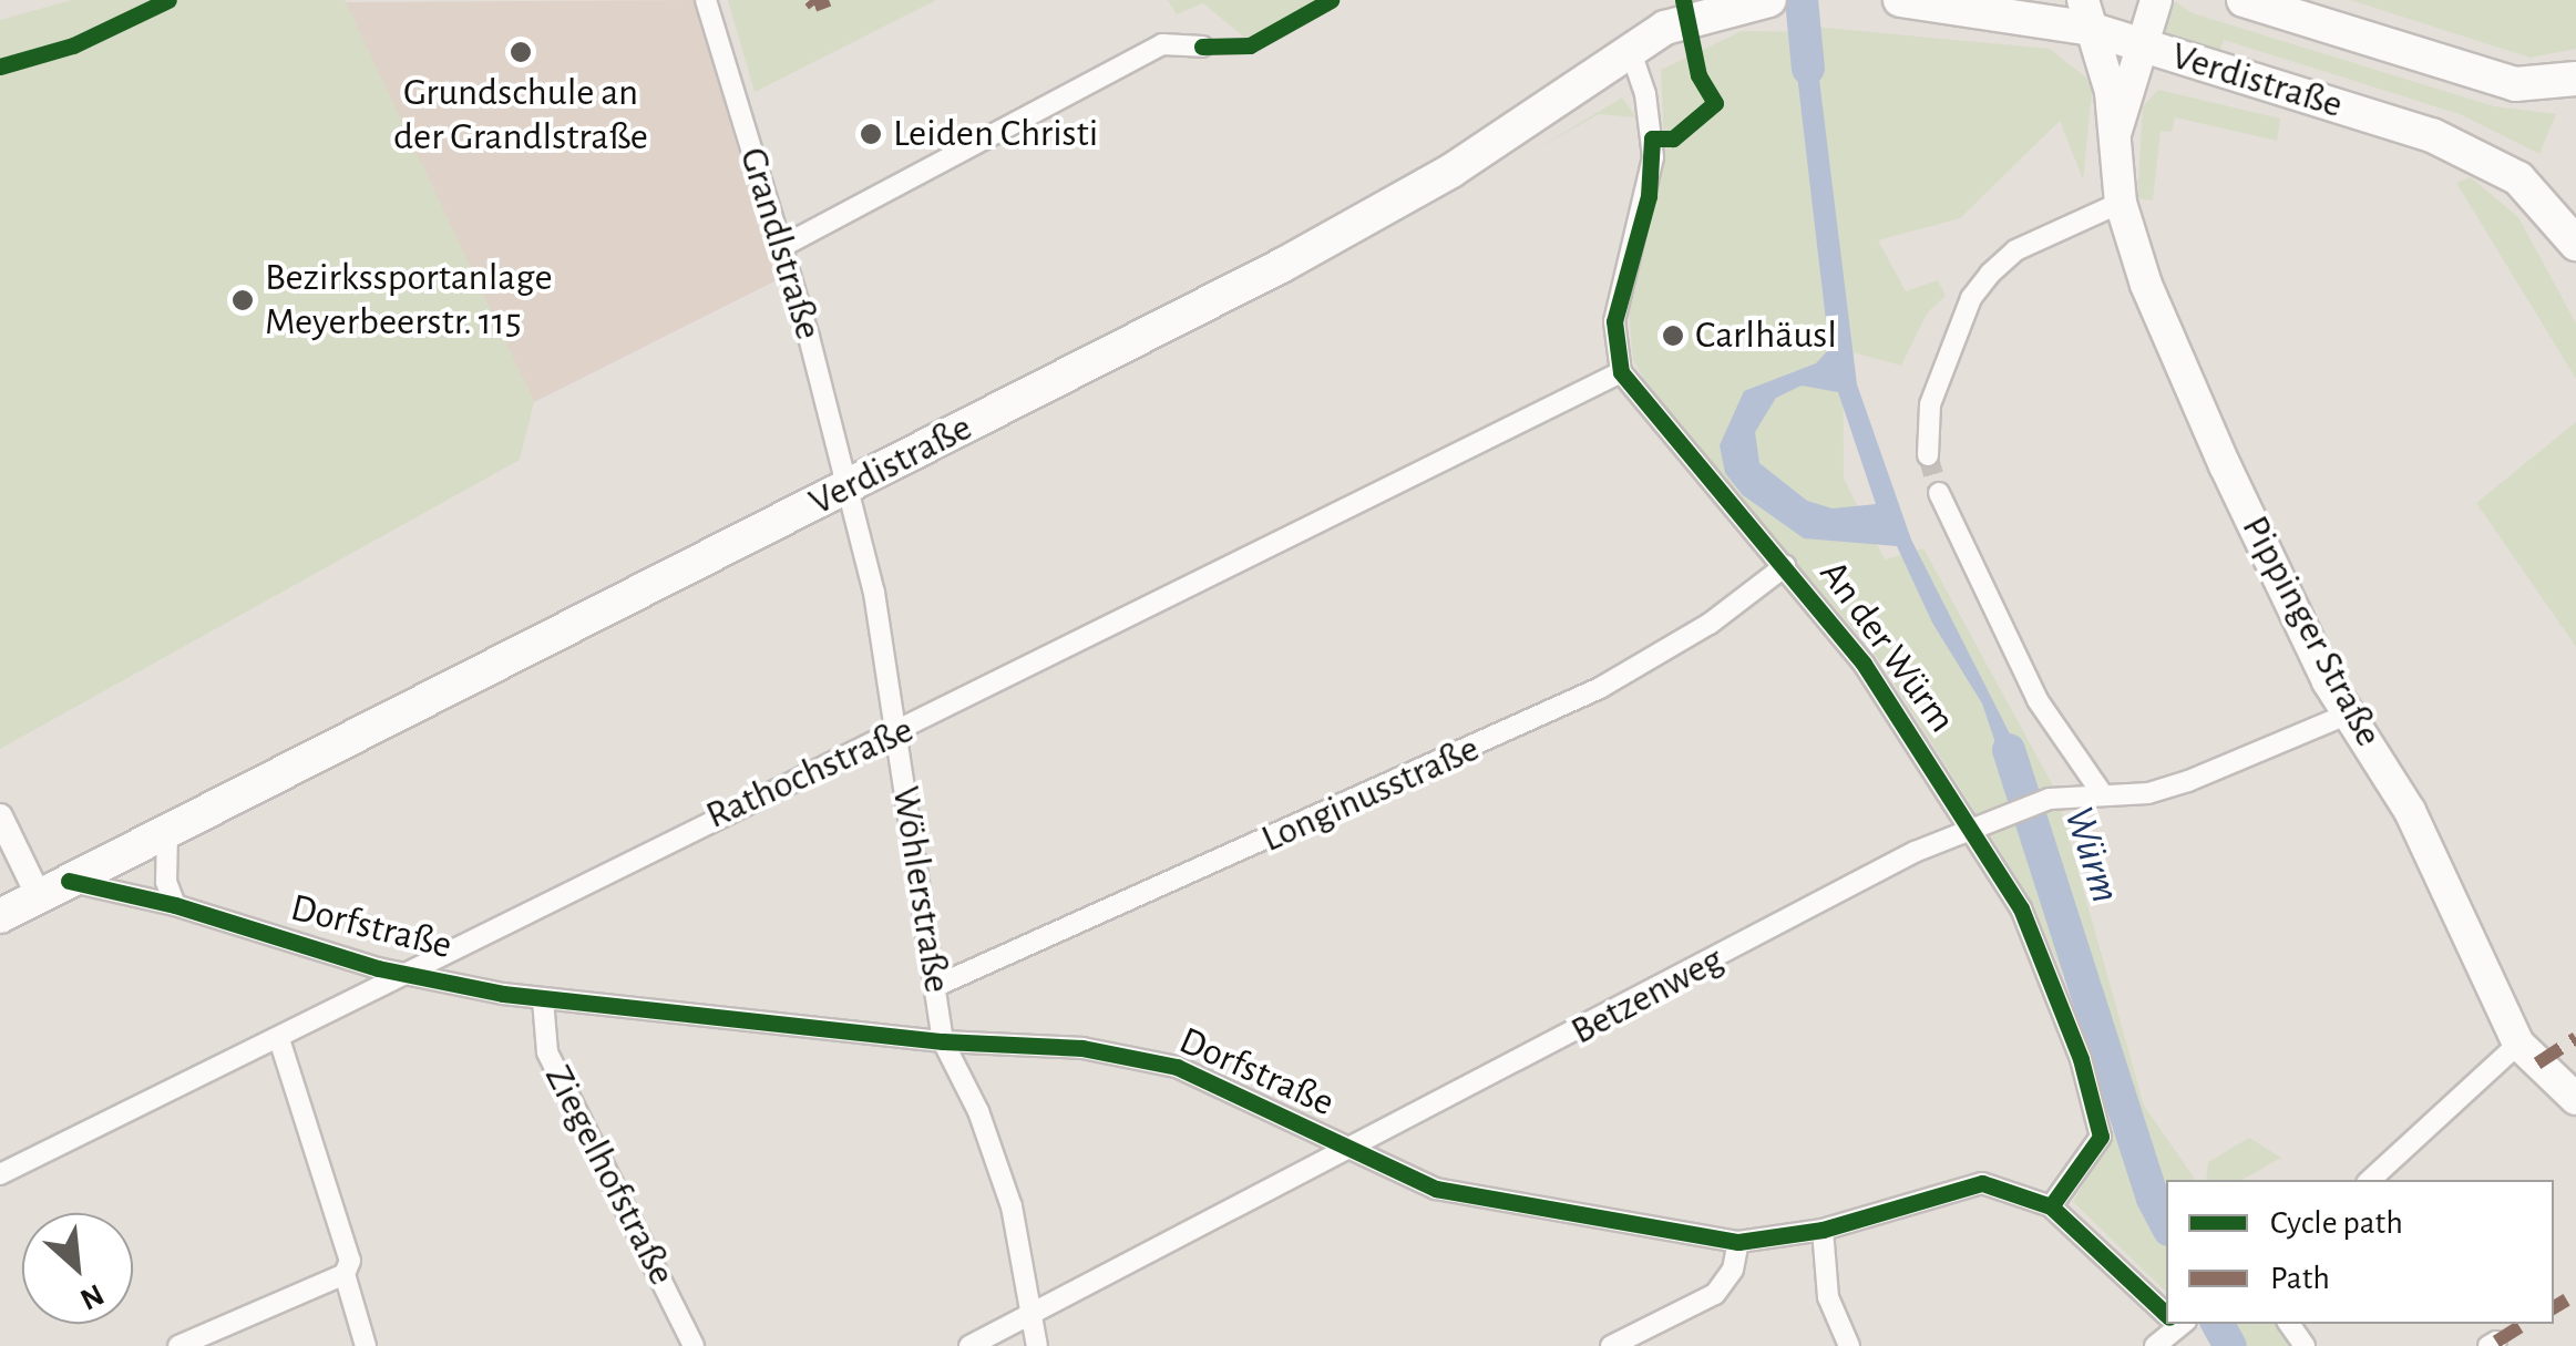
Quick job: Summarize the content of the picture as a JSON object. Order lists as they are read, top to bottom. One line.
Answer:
{"streets":{"main road":["Verdistraße","Pippinger Straße"],"street":["Grandlstraße","An der Würm","Rathochstraße","Longinusstraße","Wöhlerstraße","Dorfstraße","Betzenweg","Ziegelhofstraße"]},"crossings":[["Verdistraße","Grandlstraße"],["Verdistraße","Pippinger Straße"],["Verdistraße","Wöhlerstraße"],["Verdistraße","Dorfstraße"],["Grandlstraße","Wöhlerstraße"],["Pippinger Straße","Betzenweg"],["An der Würm","Rathochstraße"],["An der Würm","Longinusstraße"],["An der Würm","Dorfstraße"],["An der Würm","Betzenweg"],["Rathochstraße","Wöhlerstraße"],["Rathochstraße","Dorfstraße"],["Longinusstraße","Wöhlerstraße"],["Wöhlerstraße","Dorfstraße"],["Wöhlerstraße","Betzenweg"],["Dorfstraße","Betzenweg"],["Dorfstraße","Ziegelhofstraße"]],"water":["Würm"],"places":["Grundschule an der Grandlstraße","Leiden Christi","Bezirkssportanlage Meyerbeerstr. 115","Carlhäusl"],"legend":["Cycle path","Path"],"north":"bottom right"}
